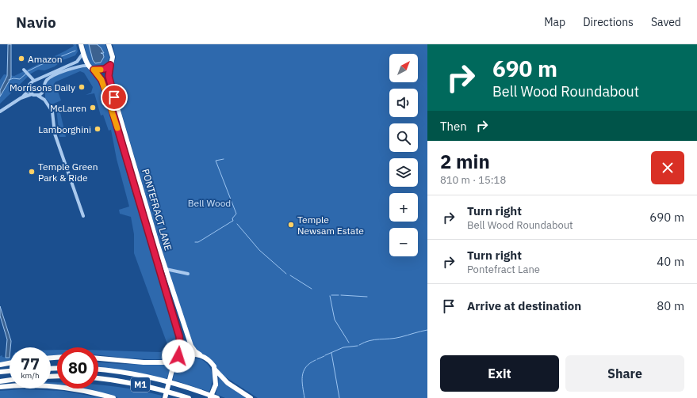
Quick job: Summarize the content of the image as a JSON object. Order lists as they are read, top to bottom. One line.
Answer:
{"streets":{"highway":["PONTEFRACT LANE","M1"]},"parks":["Bell Wood"],"places":["Amazon","Morrisons Daily","McLaren","Lamborghini","Temple Green Park & Ride","Temple Newsam Estate"],"north":"top right","page":{"header":"Navio","nav":["Map","Directions","Saved"],"turn":["690 m","Bell Wood Roundabout"],"map_buttons":["+","−"],"then":"Then","heading":["2 min","810 m · 15:18"],"list":[{"name":"Turn right","note":"Bell Wood Roundabout","value":"690 m"},{"name":"Turn right","note":"Pontefract Lane","value":"40 m"},{"name":"Arrive at destination","value":"80 m"}],"speed":"77 km/h","limit":"80","buttons":["Exit","Share"]}}
